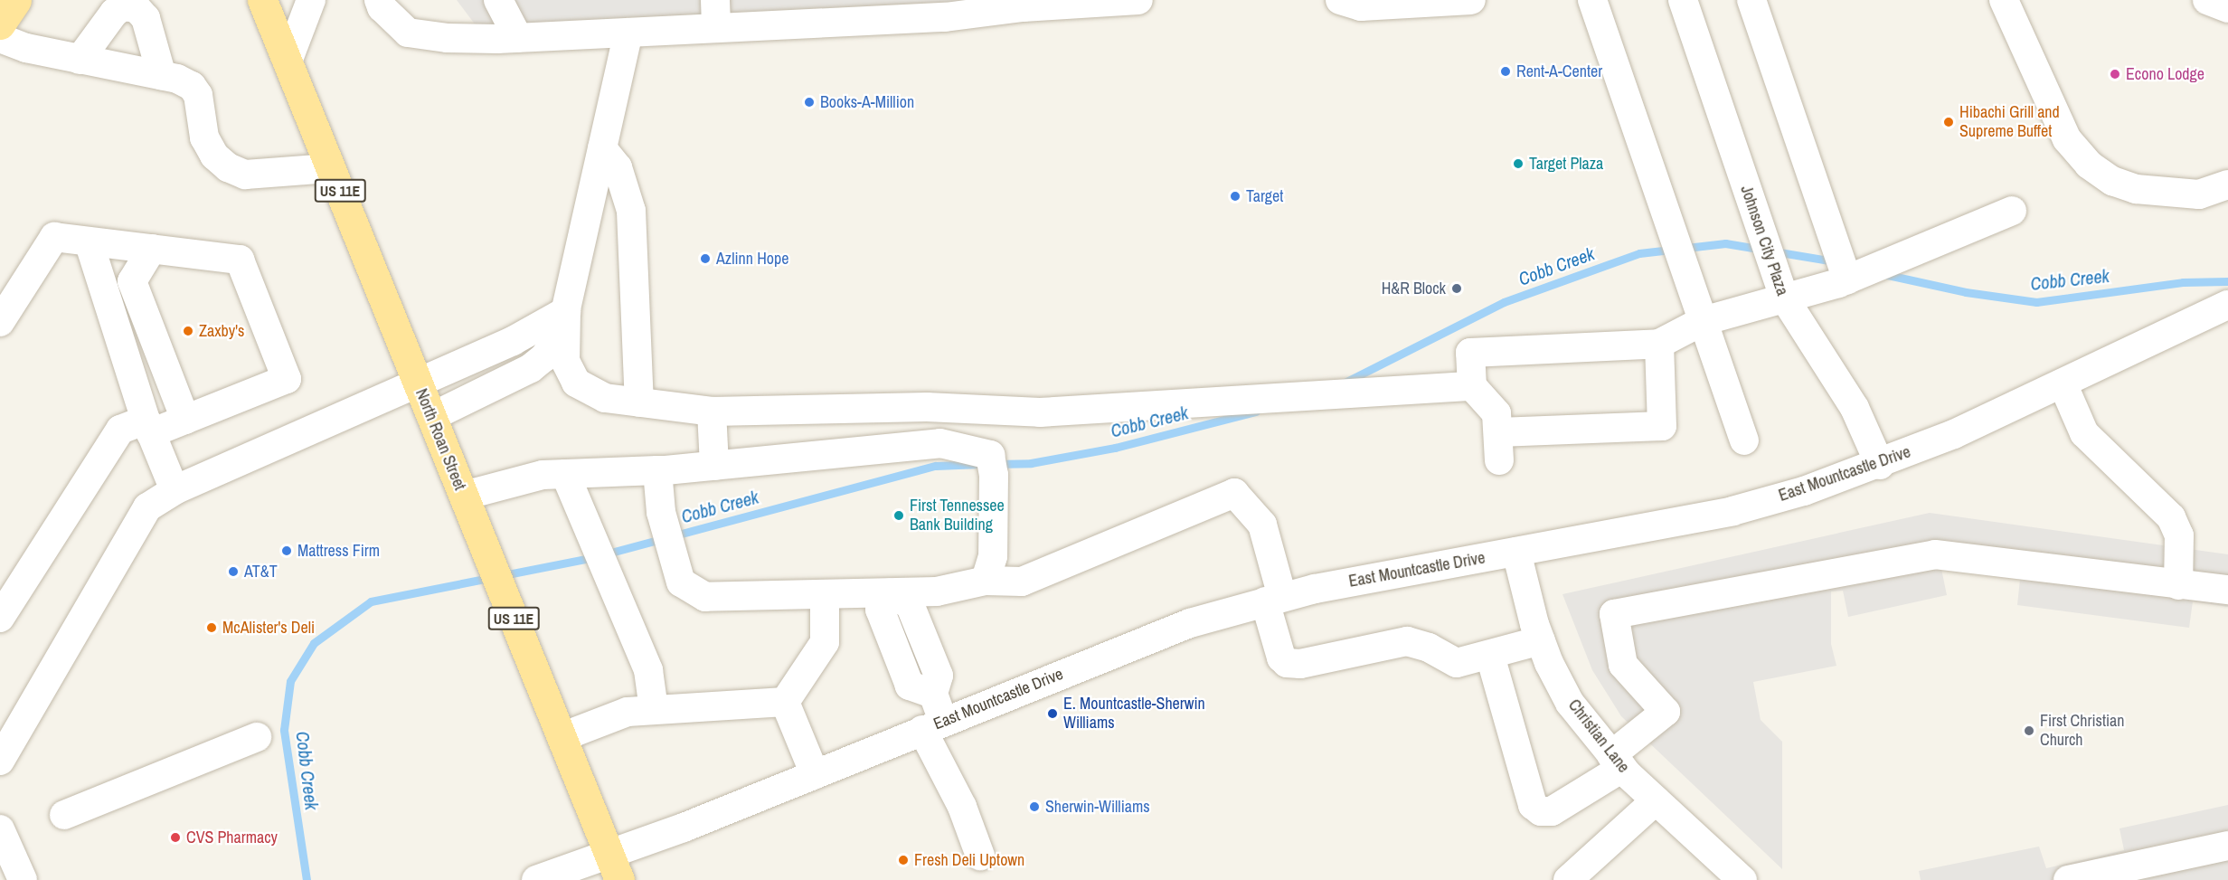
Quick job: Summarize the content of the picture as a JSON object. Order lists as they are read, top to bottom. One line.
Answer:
{"streets":{"main road":["US 11E","North Roan Street"],"street":["Johnson City Plaza","East Mountcastle Drive","Christian Lane"]},"crossings":[["Johnson City Plaza","East Mountcastle Drive"],["North Roan Street","East Mountcastle Drive"],["East Mountcastle Drive","Christian Lane"]],"water":["Cobb Creek"],"places":["Rent-A-Center","Econo Lodge","Books-A-Million","Hibachi Grill and Supreme Buffet","Target Plaza","Target","Azlinn Hope","H&R Block","Zaxby's","First Tennessee Bank Building","Mattress Firm","AT&T","McAlister's Deli","E. Mountcastle-Sherwin Williams","First Christian Church","Sherwin-Williams","CVS Pharmacy","Fresh Deli Uptown"]}
